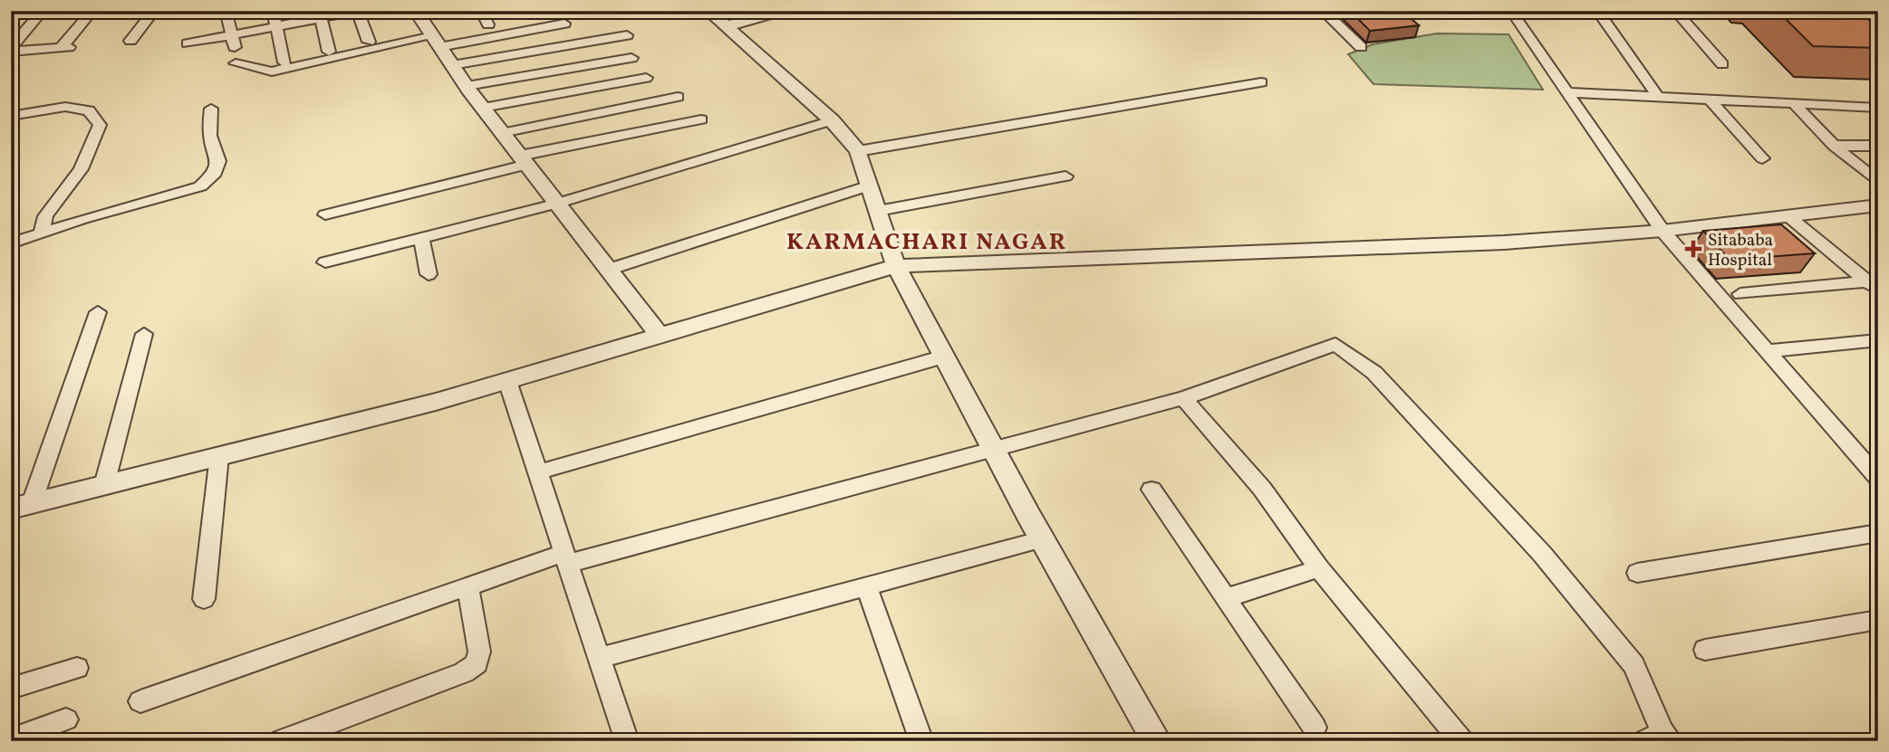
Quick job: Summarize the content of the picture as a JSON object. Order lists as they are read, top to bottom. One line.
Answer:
{"districts":["KARMACHARI NAGAR"],"places":{"health":["Sitababa Hospital"]}}
